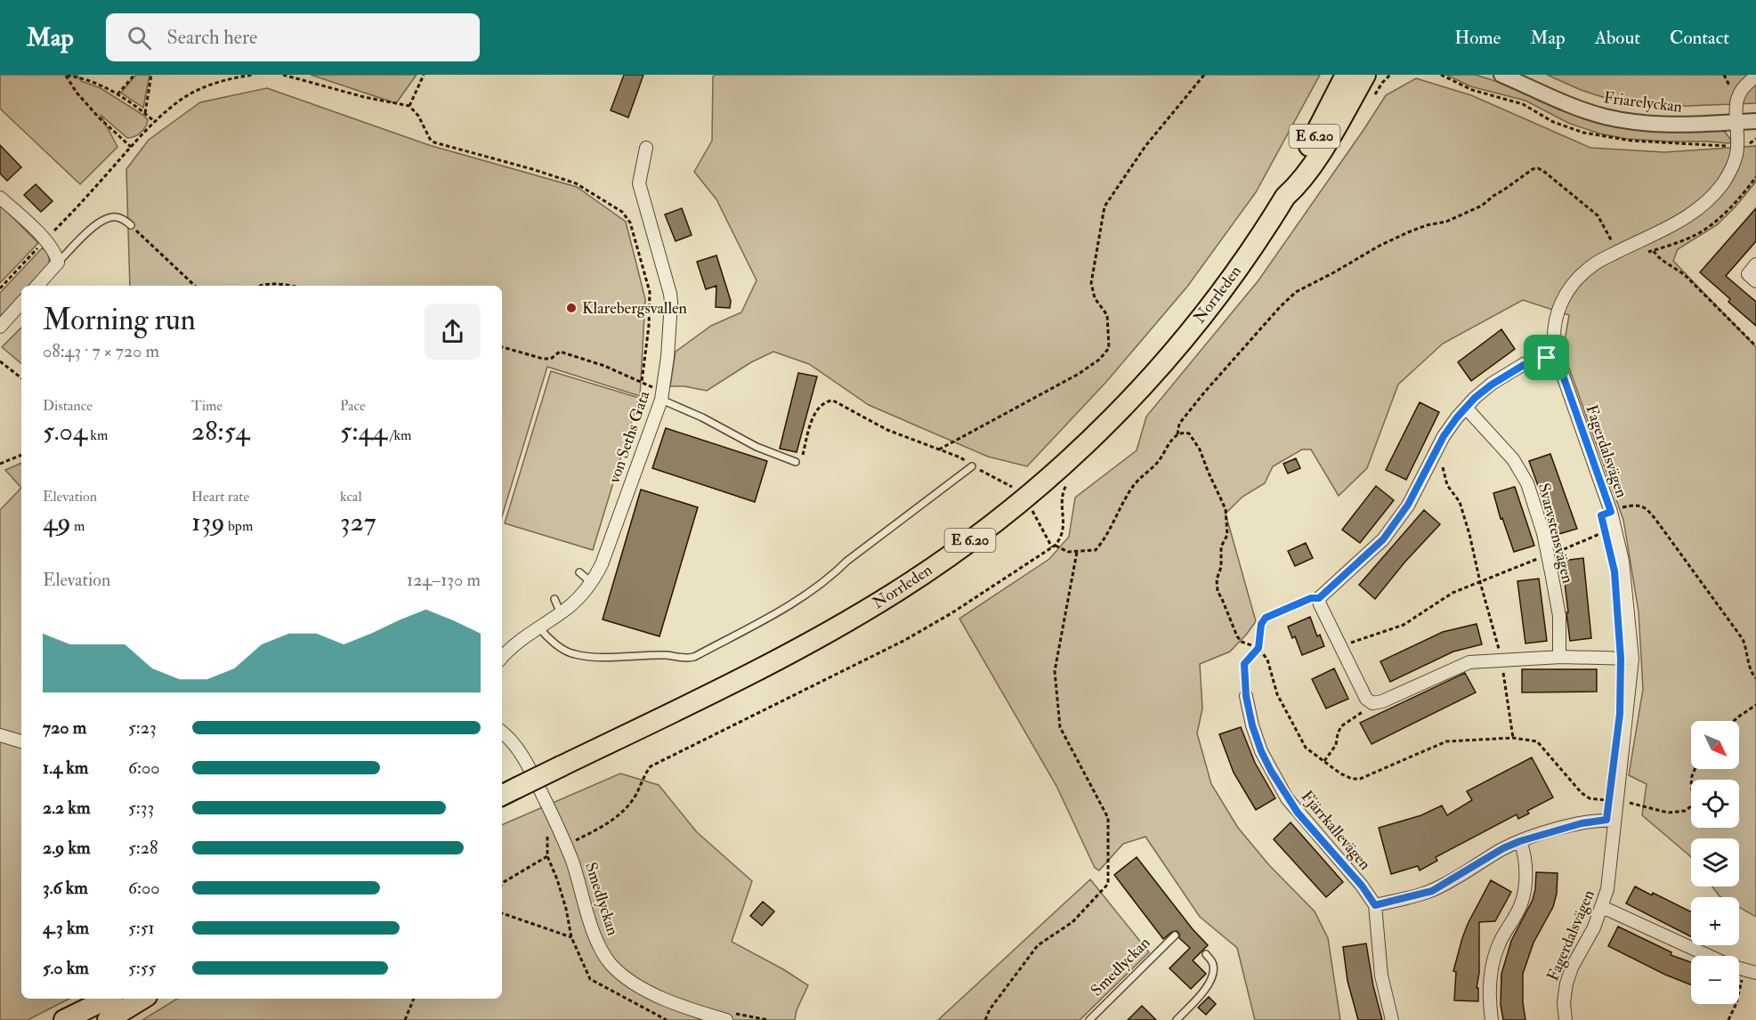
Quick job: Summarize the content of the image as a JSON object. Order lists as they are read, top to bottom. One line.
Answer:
{"streets":{"highway":["E 6.20","Norrleden"],"street":["Friarelyckan","von Seths Gata","Fagerdalsvägen","Svarvstensvägen","Fjärrkallevägen","Smedlyckan"]},"crossings":[["Friarelyckan","Fagerdalsvägen"]],"places":["Klarebergsvallen"],"north":"bottom right","page":{"header":"Map","search":"Search here","nav":["Home","Map","About","Contact"],"heading":["Morning run","08:43 · 7 × 720 m"],"stats":[["Distance","5.04 km"],["Time","28:54"],["Pace","5:44 /km"],["Elevation","49 m"],["Heart rate","139 bpm"],["kcal","327"]],"chart":["Elevation","124–130 m"],"list":[{"name":"720 m","note":"5:23"},{"name":"1.4 km","note":"6:00"},{"name":"2.2 km","note":"5:33"},{"name":"2.9 km","note":"5:28"},{"name":"3.6 km","note":"6:00"},{"name":"4.3 km","note":"5:51"},{"name":"5.0 km","note":"5:55"}],"map_buttons":["+","−"]}}
